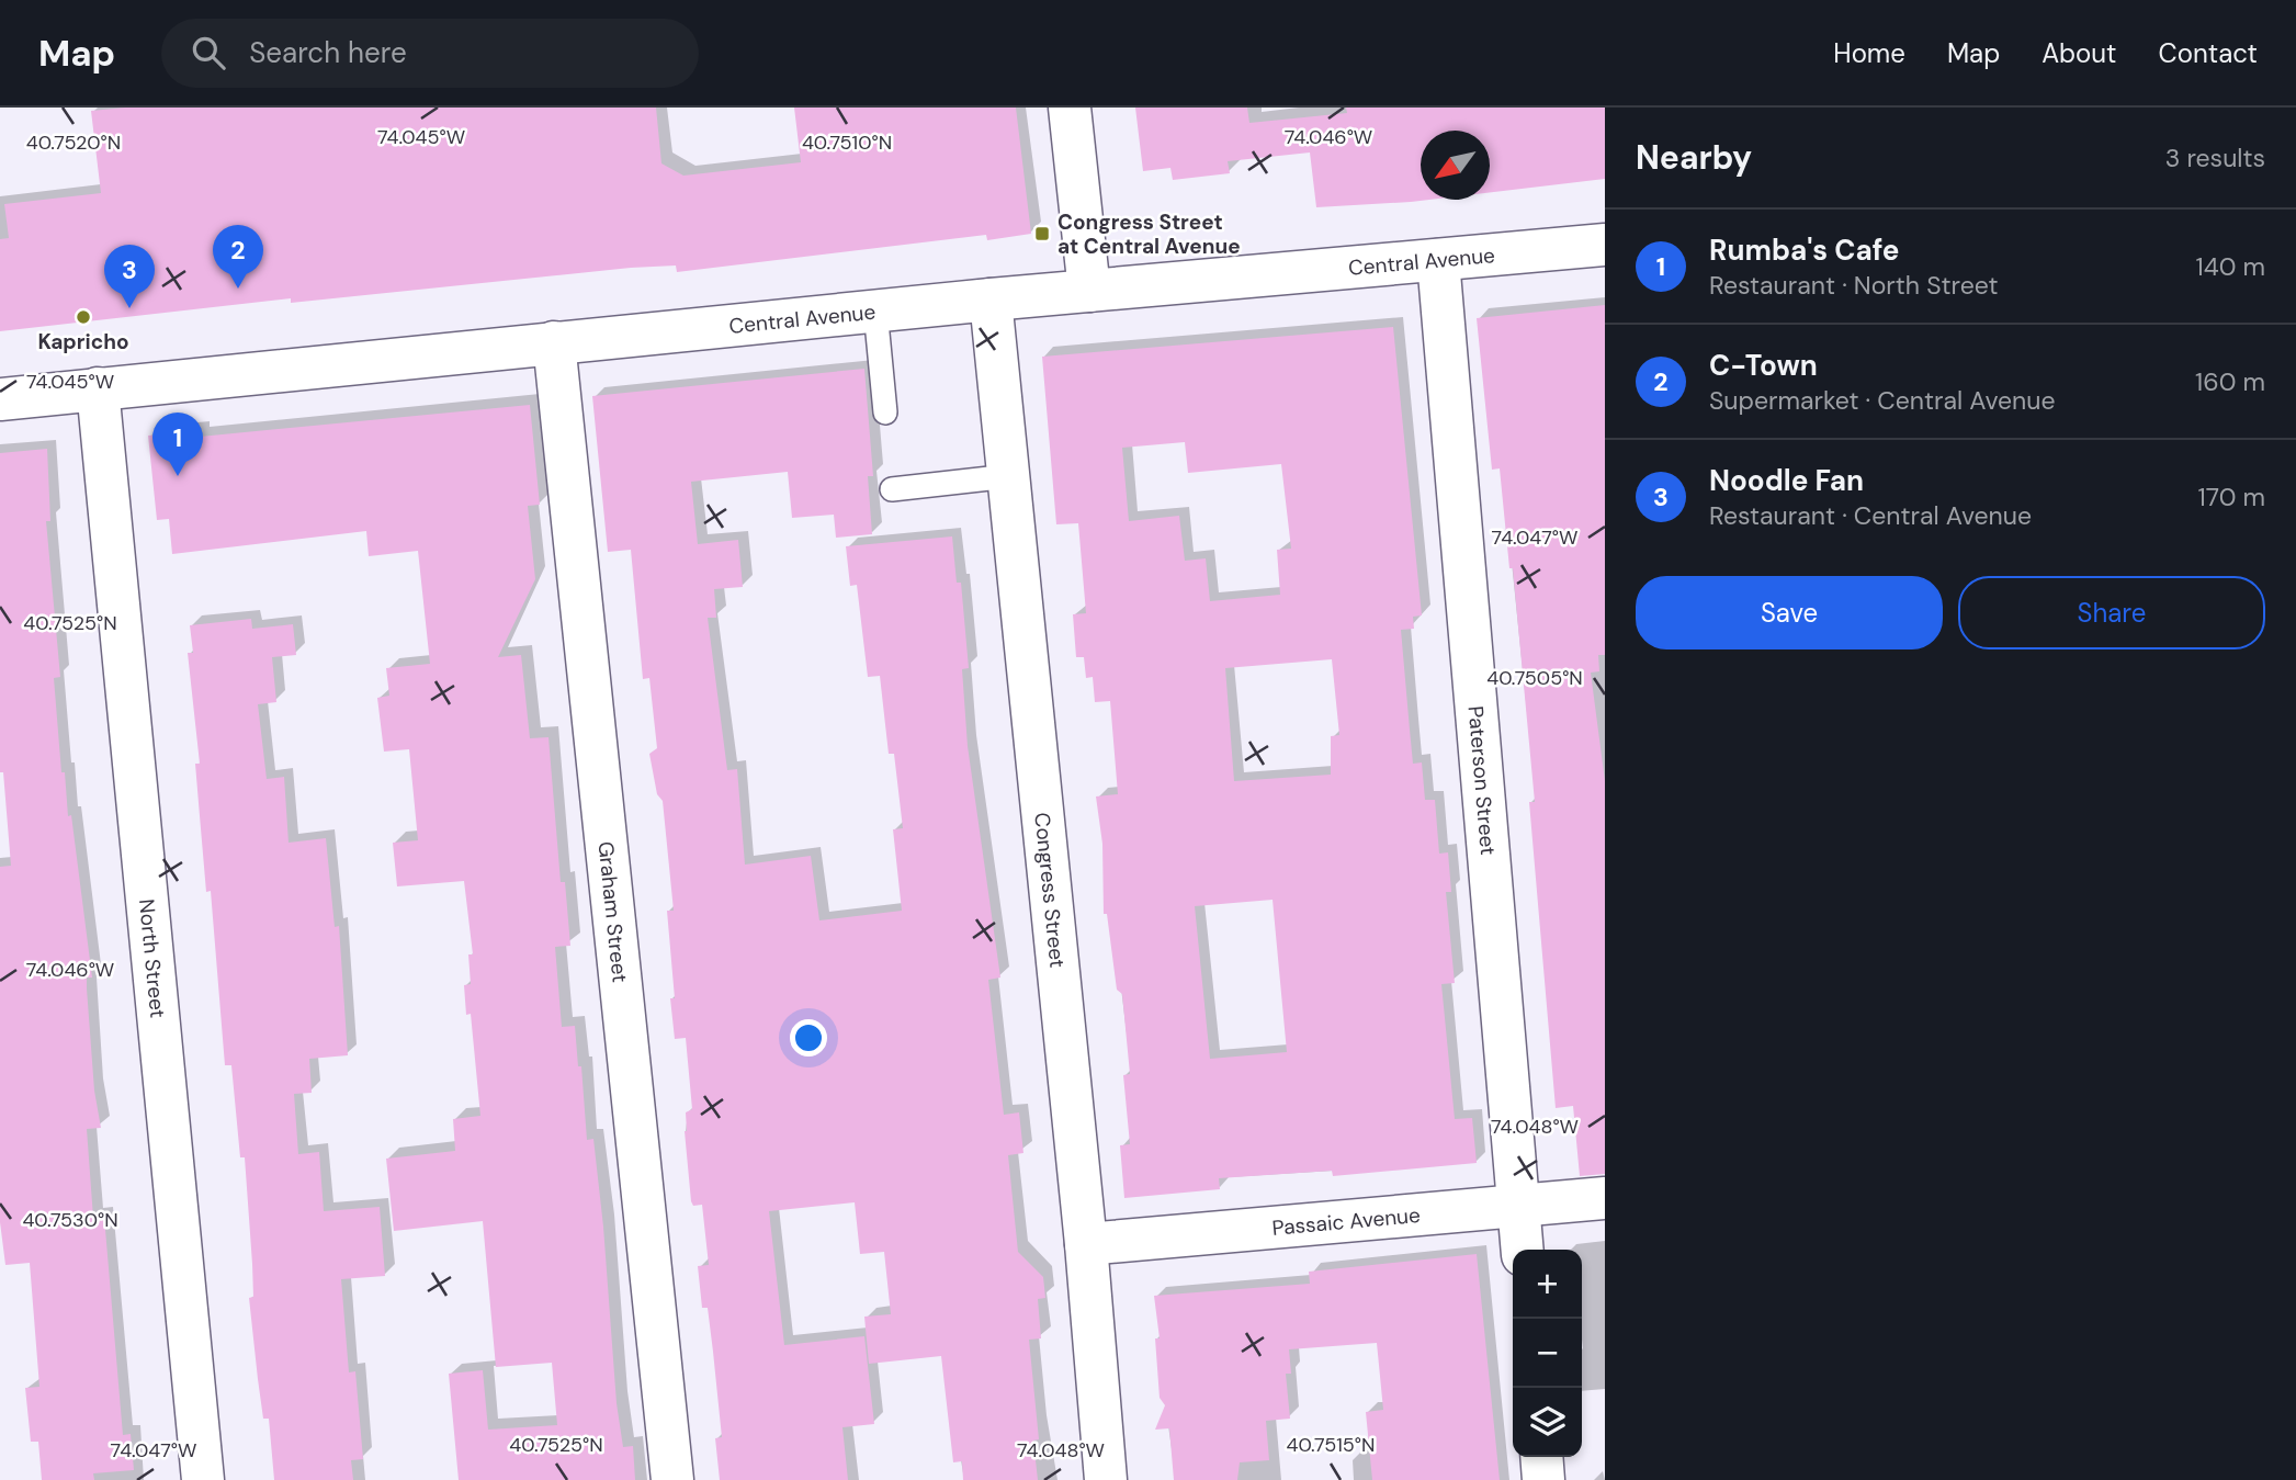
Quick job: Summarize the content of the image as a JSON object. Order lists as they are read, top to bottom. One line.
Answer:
{"streets":{"street":["Central Avenue","Paterson Street","Congress Street","Graham Street","North Street","Passaic Avenue"]},"crossings":[["Central Avenue","Paterson Street"],["Central Avenue","Congress Street"],["Central Avenue","Graham Street"],["Central Avenue","North Street"],["Paterson Street","Passaic Avenue"],["Congress Street","Passaic Avenue"]],"places":{"transit":["Congress Street at Central Avenue"],"other":["Kapricho"]},"north":"bottom left","page":{"header":"Map","search":"Search here","nav":["Home","Map","About","Contact"],"heading":["Nearby","3 results"],"list":[{"mark":"1","name":"Rumba's Cafe","note":"Restaurant · North Street","value":"140 m"},{"mark":"2","name":"C-Town","note":"Supermarket · Central Avenue","value":"160 m"},{"mark":"3","name":"Noodle Fan","note":"Restaurant · Central Avenue","value":"170 m"}],"pins":["2","3","1"],"buttons":["Save","Share"],"map_buttons":["+","−"]},"coordinates":["74.045°W","74.046°W","40.7520°N","40.7510°N","74.047°W","40.7525°N","40.7505°N","74.048°W","40.7530°N","40.7515°N"]}
